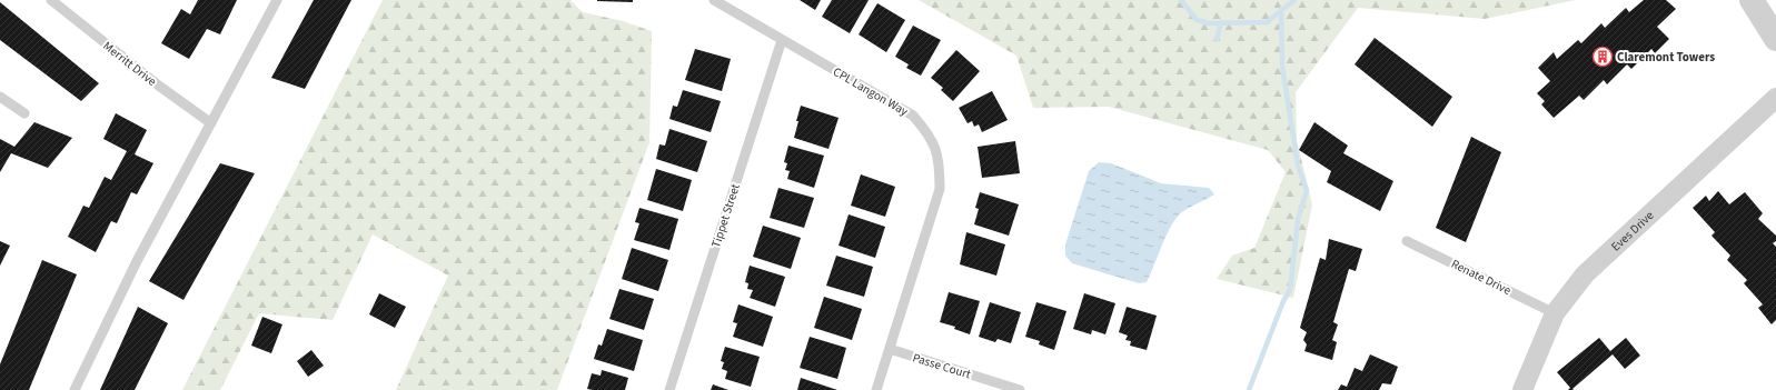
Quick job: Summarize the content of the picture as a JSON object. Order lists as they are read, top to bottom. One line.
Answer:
{"streets":{"street":["Eves Drive"],"lane":["Merritt Drive","CPL Langon Way","Tippet Street","Renate Drive","Passe Court"]},"crossings":[["CPL Langon Way","Tippet Street"],["CPL Langon Way","Passe Court"],["Eves Drive","Renate Drive"]],"places":{"building":["Claremont Towers"]}}
